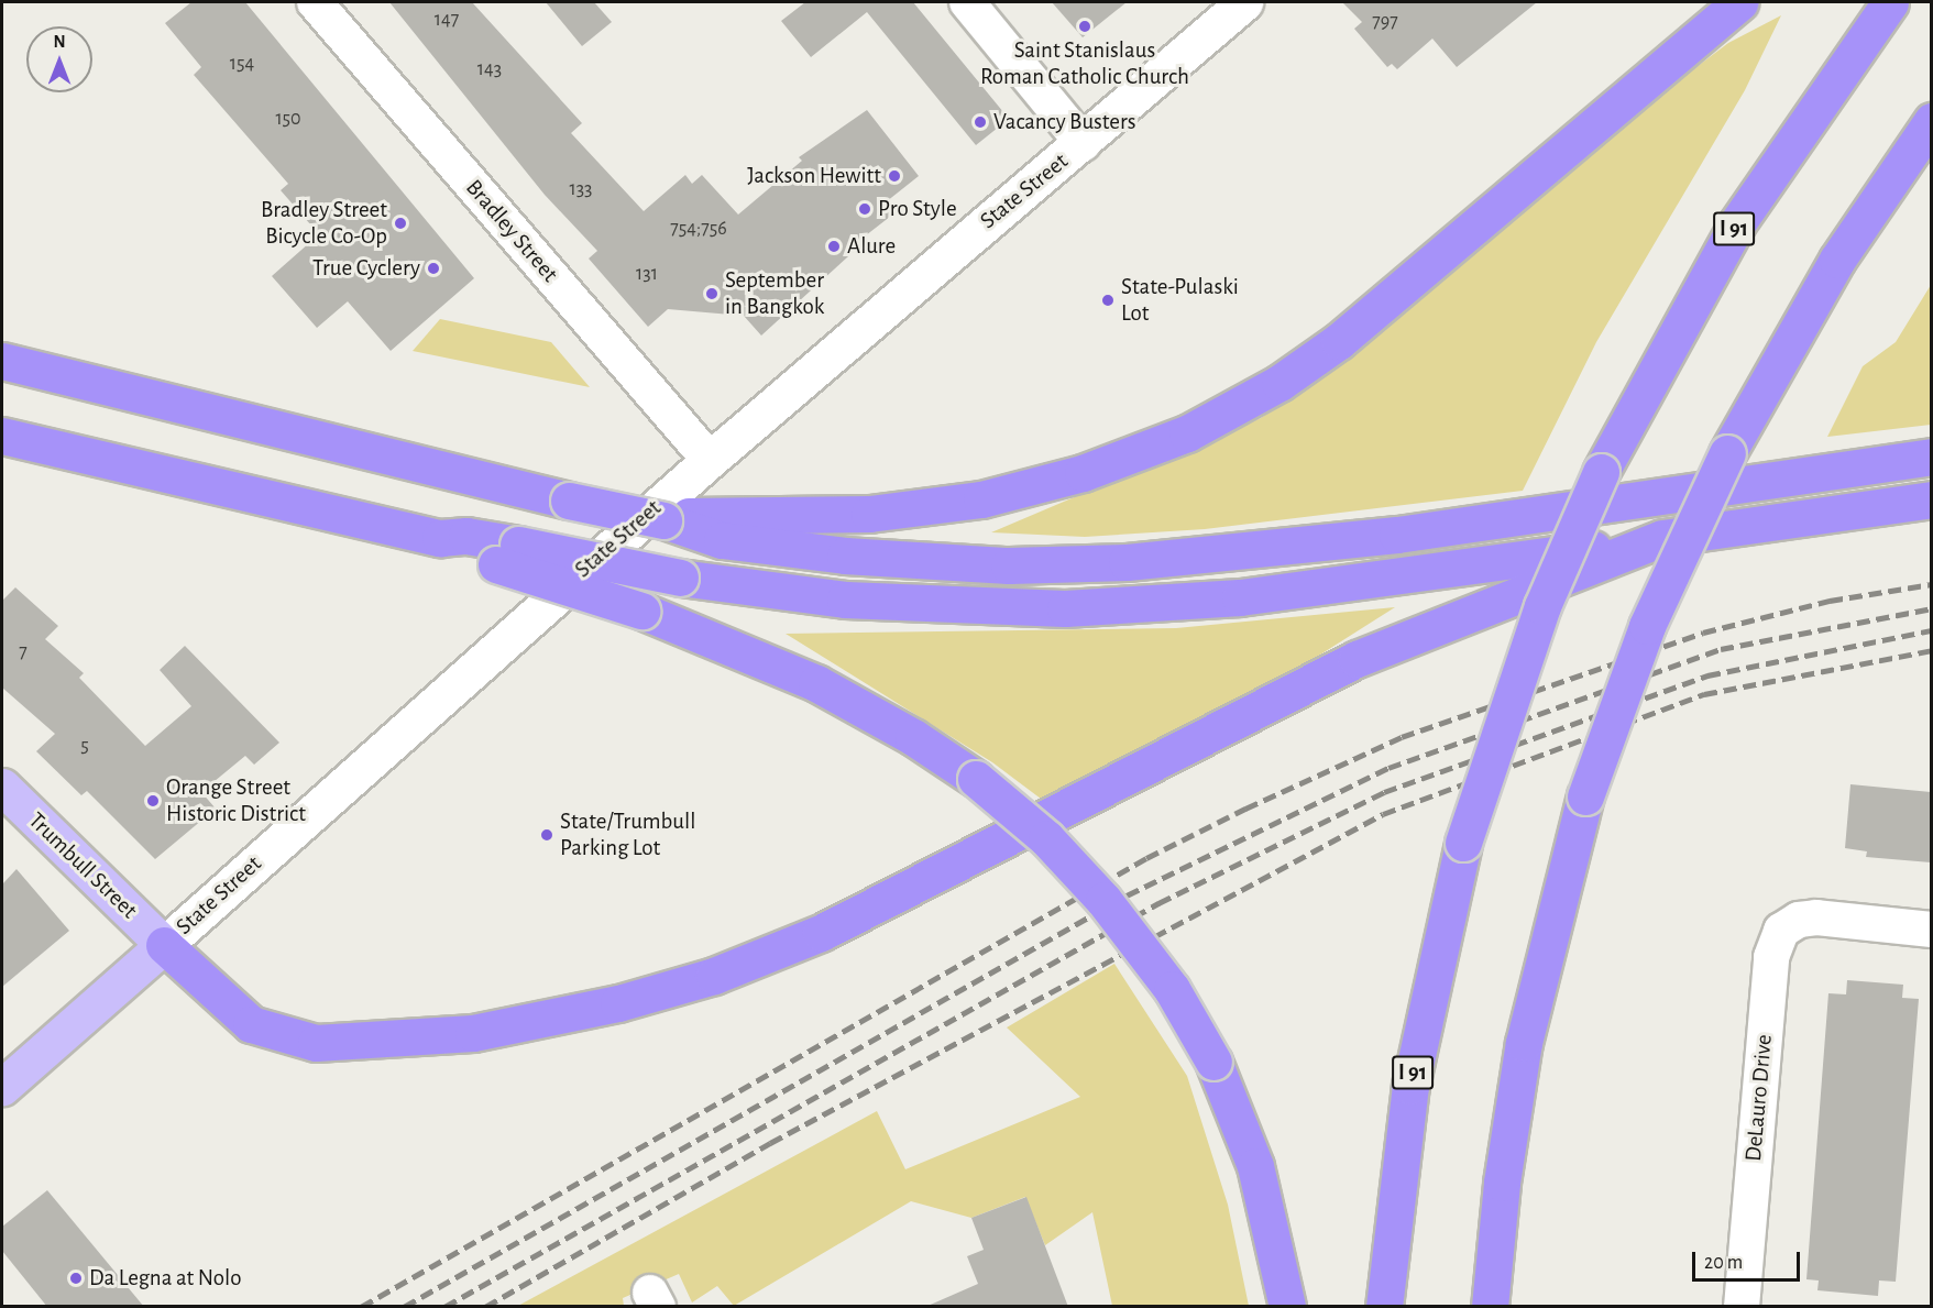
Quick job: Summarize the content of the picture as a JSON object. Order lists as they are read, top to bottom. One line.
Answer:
{"streets":{"highway":["I 91"],"main road":["State Street","Trumbull Street"],"street":["Bradley Street","DeLauro Drive"]},"crossings":[["State Street","Bradley Street"],["State Street","Trumbull Street"]],"places":["Saint Stanislaus Roman Catholic Church","Vacancy Busters","Jackson Hewitt","Pro Style","Bradley Street Bicycle Co-Op","Alure","True Cyclery","September in Bangkok","State-Pulaski Lot","Orange Street Historic District","State/Trumbull Parking Lot","Da Legna at Nolo"],"house_numbers":["147","797","154","143","150","133","754;756","131","7","5"],"scale_bar":"20 m","north":"top"}
